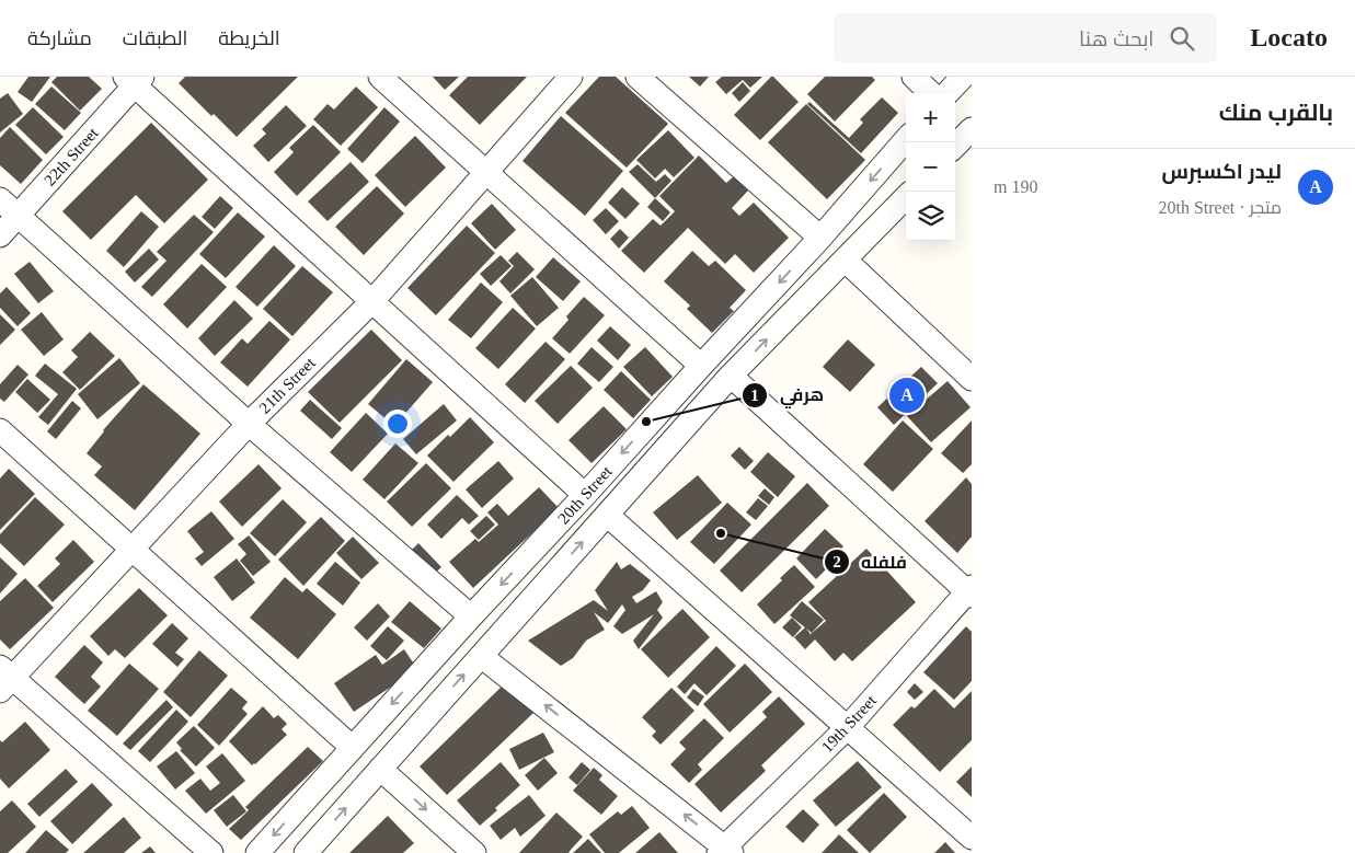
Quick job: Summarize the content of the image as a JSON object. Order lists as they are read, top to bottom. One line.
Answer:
{"streets":{"street":["22th Street","21th Street","20th Street","19th Street"]},"places":["هرفي","فلفله"],"page":{"header":"Locato","search":"ابحث هنا","nav":["الخريطة","الطبقات","مشاركة"],"heading":"بالقرب منك","map_buttons":["+","−"],"list":[{"mark":"A","name":"ليدر اكسبرس","note":"متجر · 20th Street","value":"190 m"}],"pins":"A"}}
